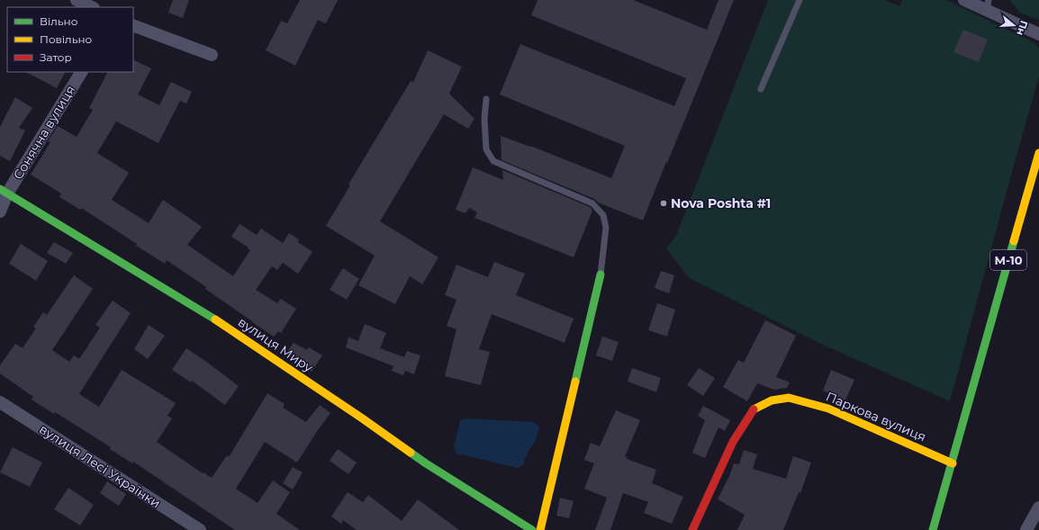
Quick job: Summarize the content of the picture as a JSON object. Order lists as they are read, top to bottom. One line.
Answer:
{"streets":{"street":["Сонячна вулиця","М-10","вулиця Миру","Паркова вулиця","вулиця Лесі Українки"]},"crossings":[["Сонячна вулиця","вулиця Миру"],["М-10","Паркова вулиця"]],"places":["Nova Poshta #1"],"legend":["Вільно","Повільно","Затор"],"north":"right"}
